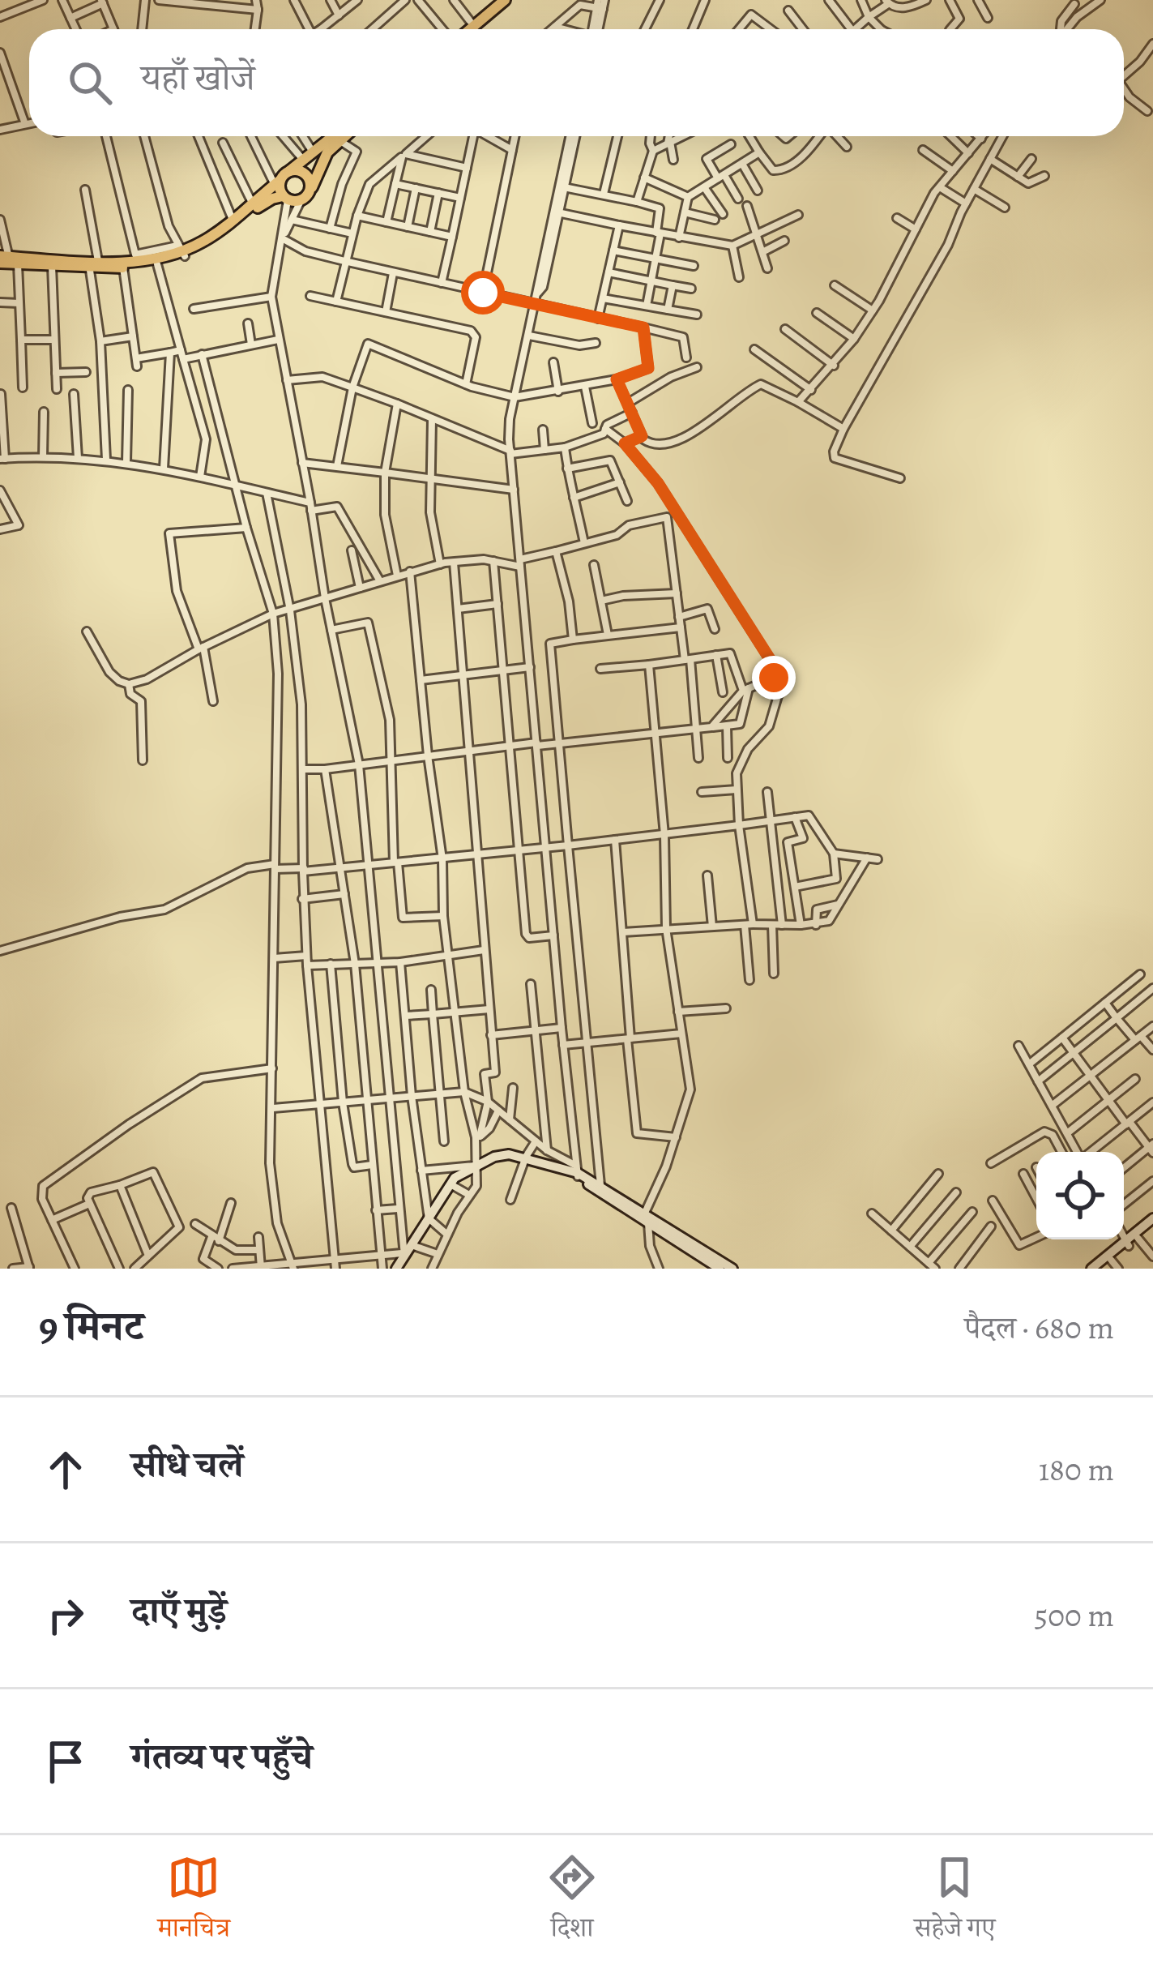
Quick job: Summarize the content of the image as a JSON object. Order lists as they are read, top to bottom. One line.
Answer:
{"page":{"search":"यहाँ खोजें","heading":["9 मिनट","पैदल · 680 m"],"list":[["सीधे चलें","180 m"],["दाएँ मुड़ें","500 m"],"गंतव्य पर पहुँचे"],"nav":["मानचित्र","दिशा","सहेजे गए"]}}
